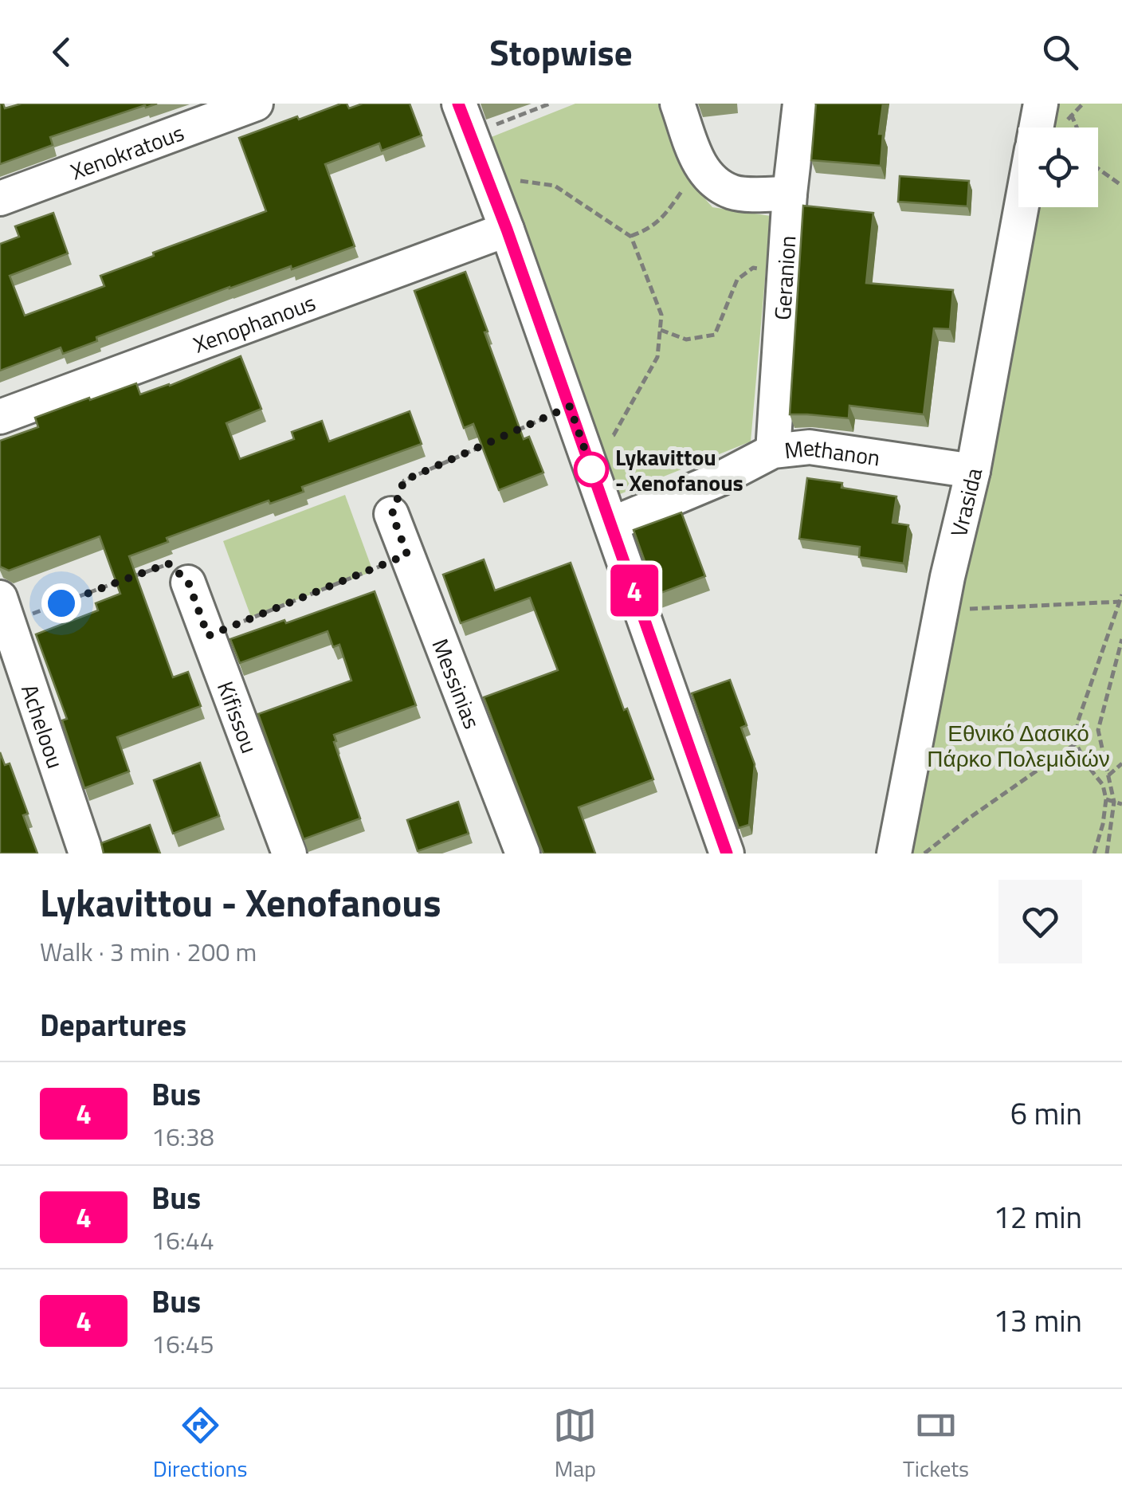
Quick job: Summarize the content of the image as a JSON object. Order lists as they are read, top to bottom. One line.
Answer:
{"streets":{"street":["Xenokratous","Geranion","Xenophanous","Methanon","Vrasida","Messinias","Kifissou","Acheloou"]},"crossings":[["Geranion","Methanon"],["Methanon","Vrasida"]],"parks":["Εθνικό Δασικό Πάρκο Πολεμιδιών"],"places":["Lykavittou - Xenofanous"],"lines":["bus line 4"],"page":{"header":"Stopwise","on_map":"4","heading":[["Lykavittou - Xenofanous","Walk · 3 min · 200 m"],"Departures"],"list":[{"mark":"4","name":"Bus","note":"16:38","value":"6 min"},{"mark":"4","name":"Bus","note":"16:44","value":"12 min"},{"mark":"4","name":"Bus","note":"16:45","value":"13 min"}],"tabs":["Directions","Map","Tickets"]}}
